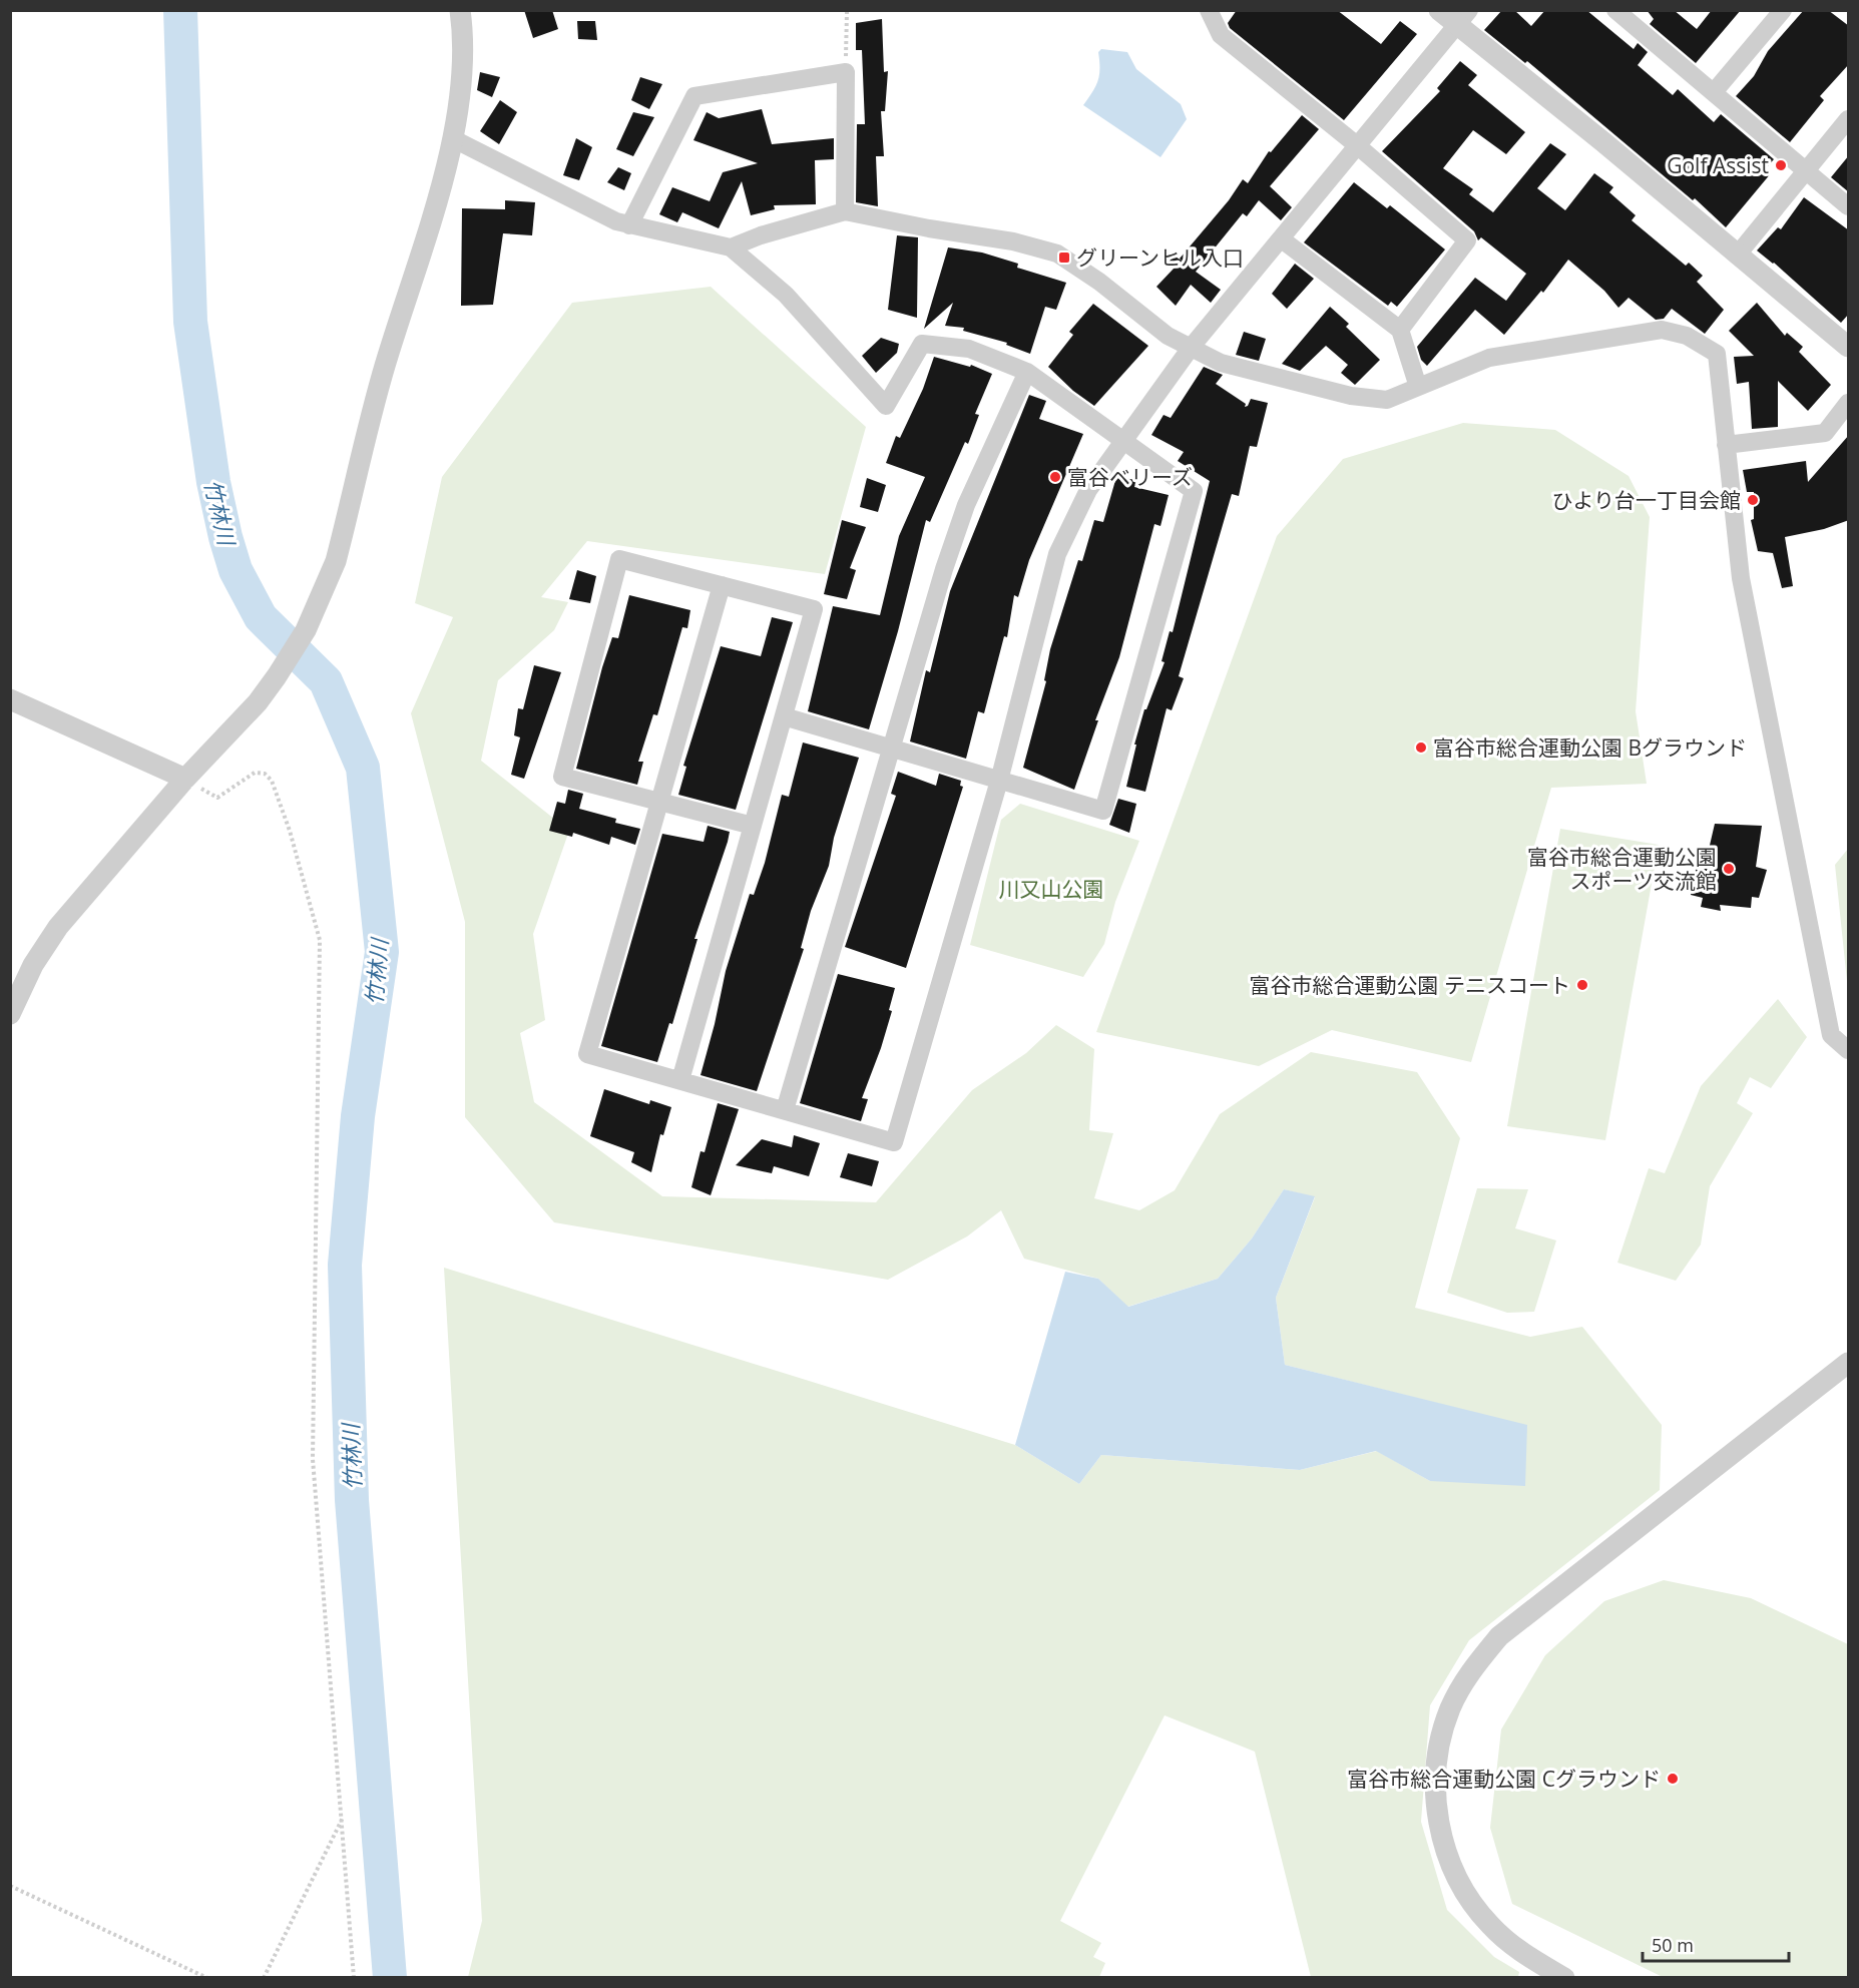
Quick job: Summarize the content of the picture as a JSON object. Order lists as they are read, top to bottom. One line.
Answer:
{"water":["竹林川"],"parks":["川又山公園"],"places":{"other":["Golf Assist","富谷ベリーズ","ひより台一丁目会館","富谷市総合運動公園 Bグラウンド","富谷市総合運動公園 スポーツ交流館","富谷市総合運動公園 テニスコート","富谷市総合運動公園 Cグラウンド"],"transit":["グリーンヒル入口"]},"scale_bar":"50 m"}
